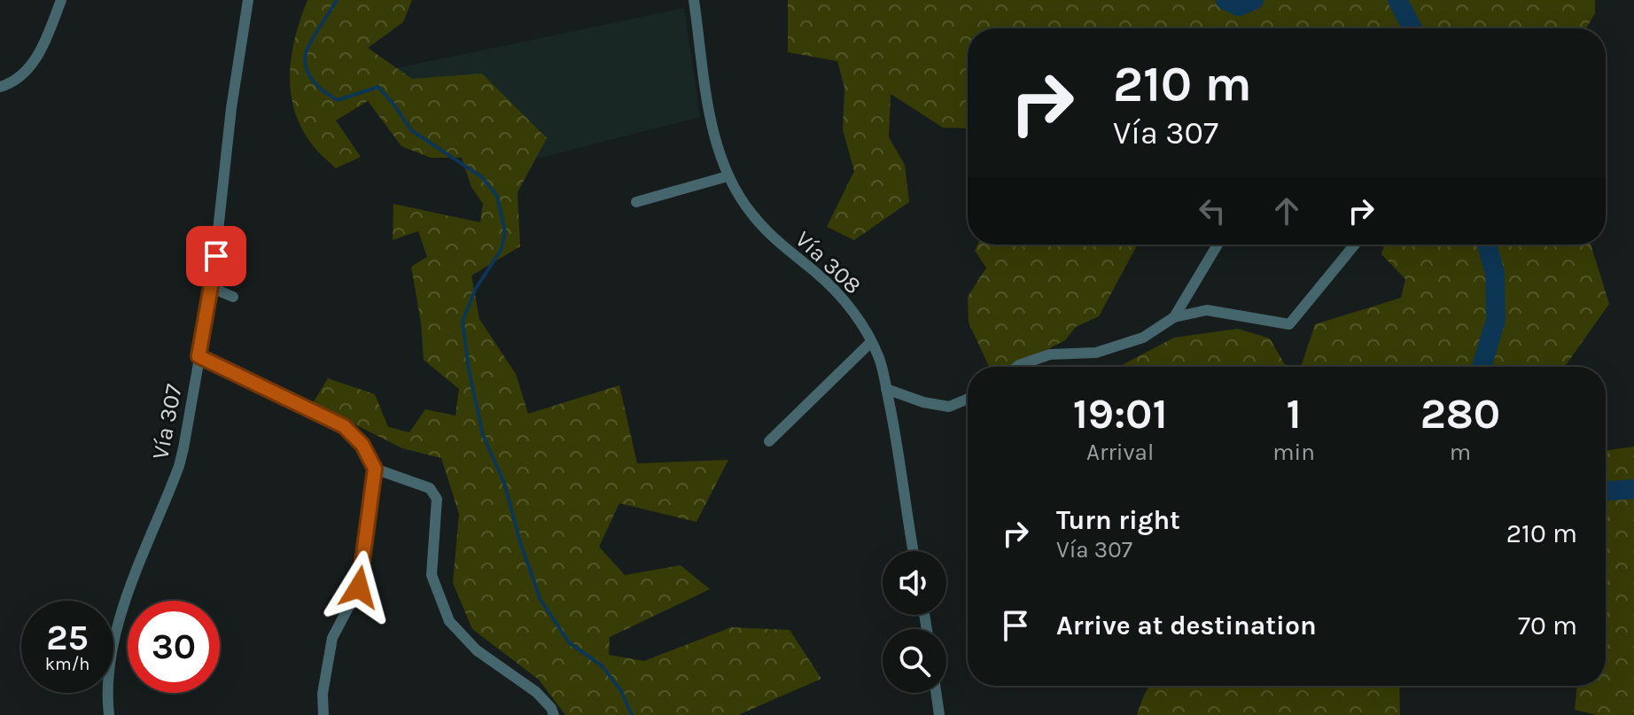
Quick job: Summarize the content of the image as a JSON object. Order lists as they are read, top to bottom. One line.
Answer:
{"streets":{"street":["Vía 308","Vía 307"]},"page":{"turn":["210 m","Vía 307"],"eta":["19:01","Arrival","1","min","280","m"],"list":[{"name":"Turn right","note":"Vía 307","value":"210 m"},{"name":"Arrive at destination","value":"70 m"}],"speed":"25 km/h","limit":"30"}}
